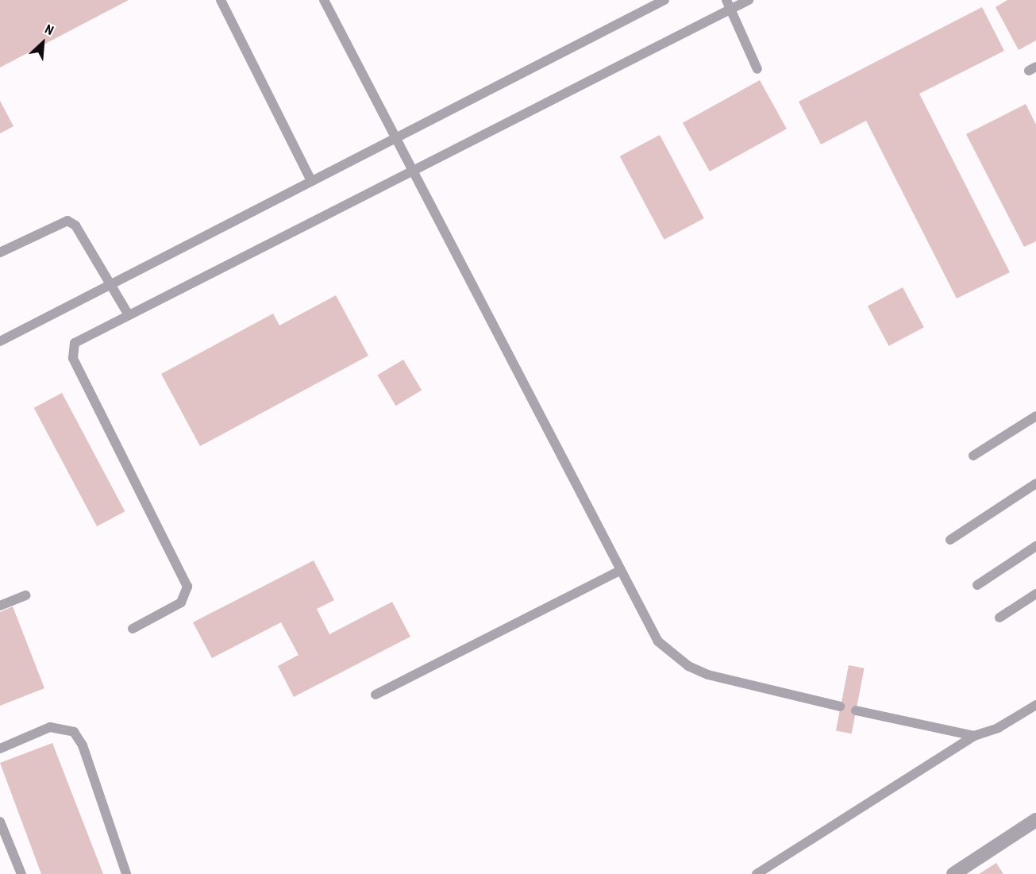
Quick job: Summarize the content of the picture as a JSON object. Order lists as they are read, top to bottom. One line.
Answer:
{"north":"top right"}
